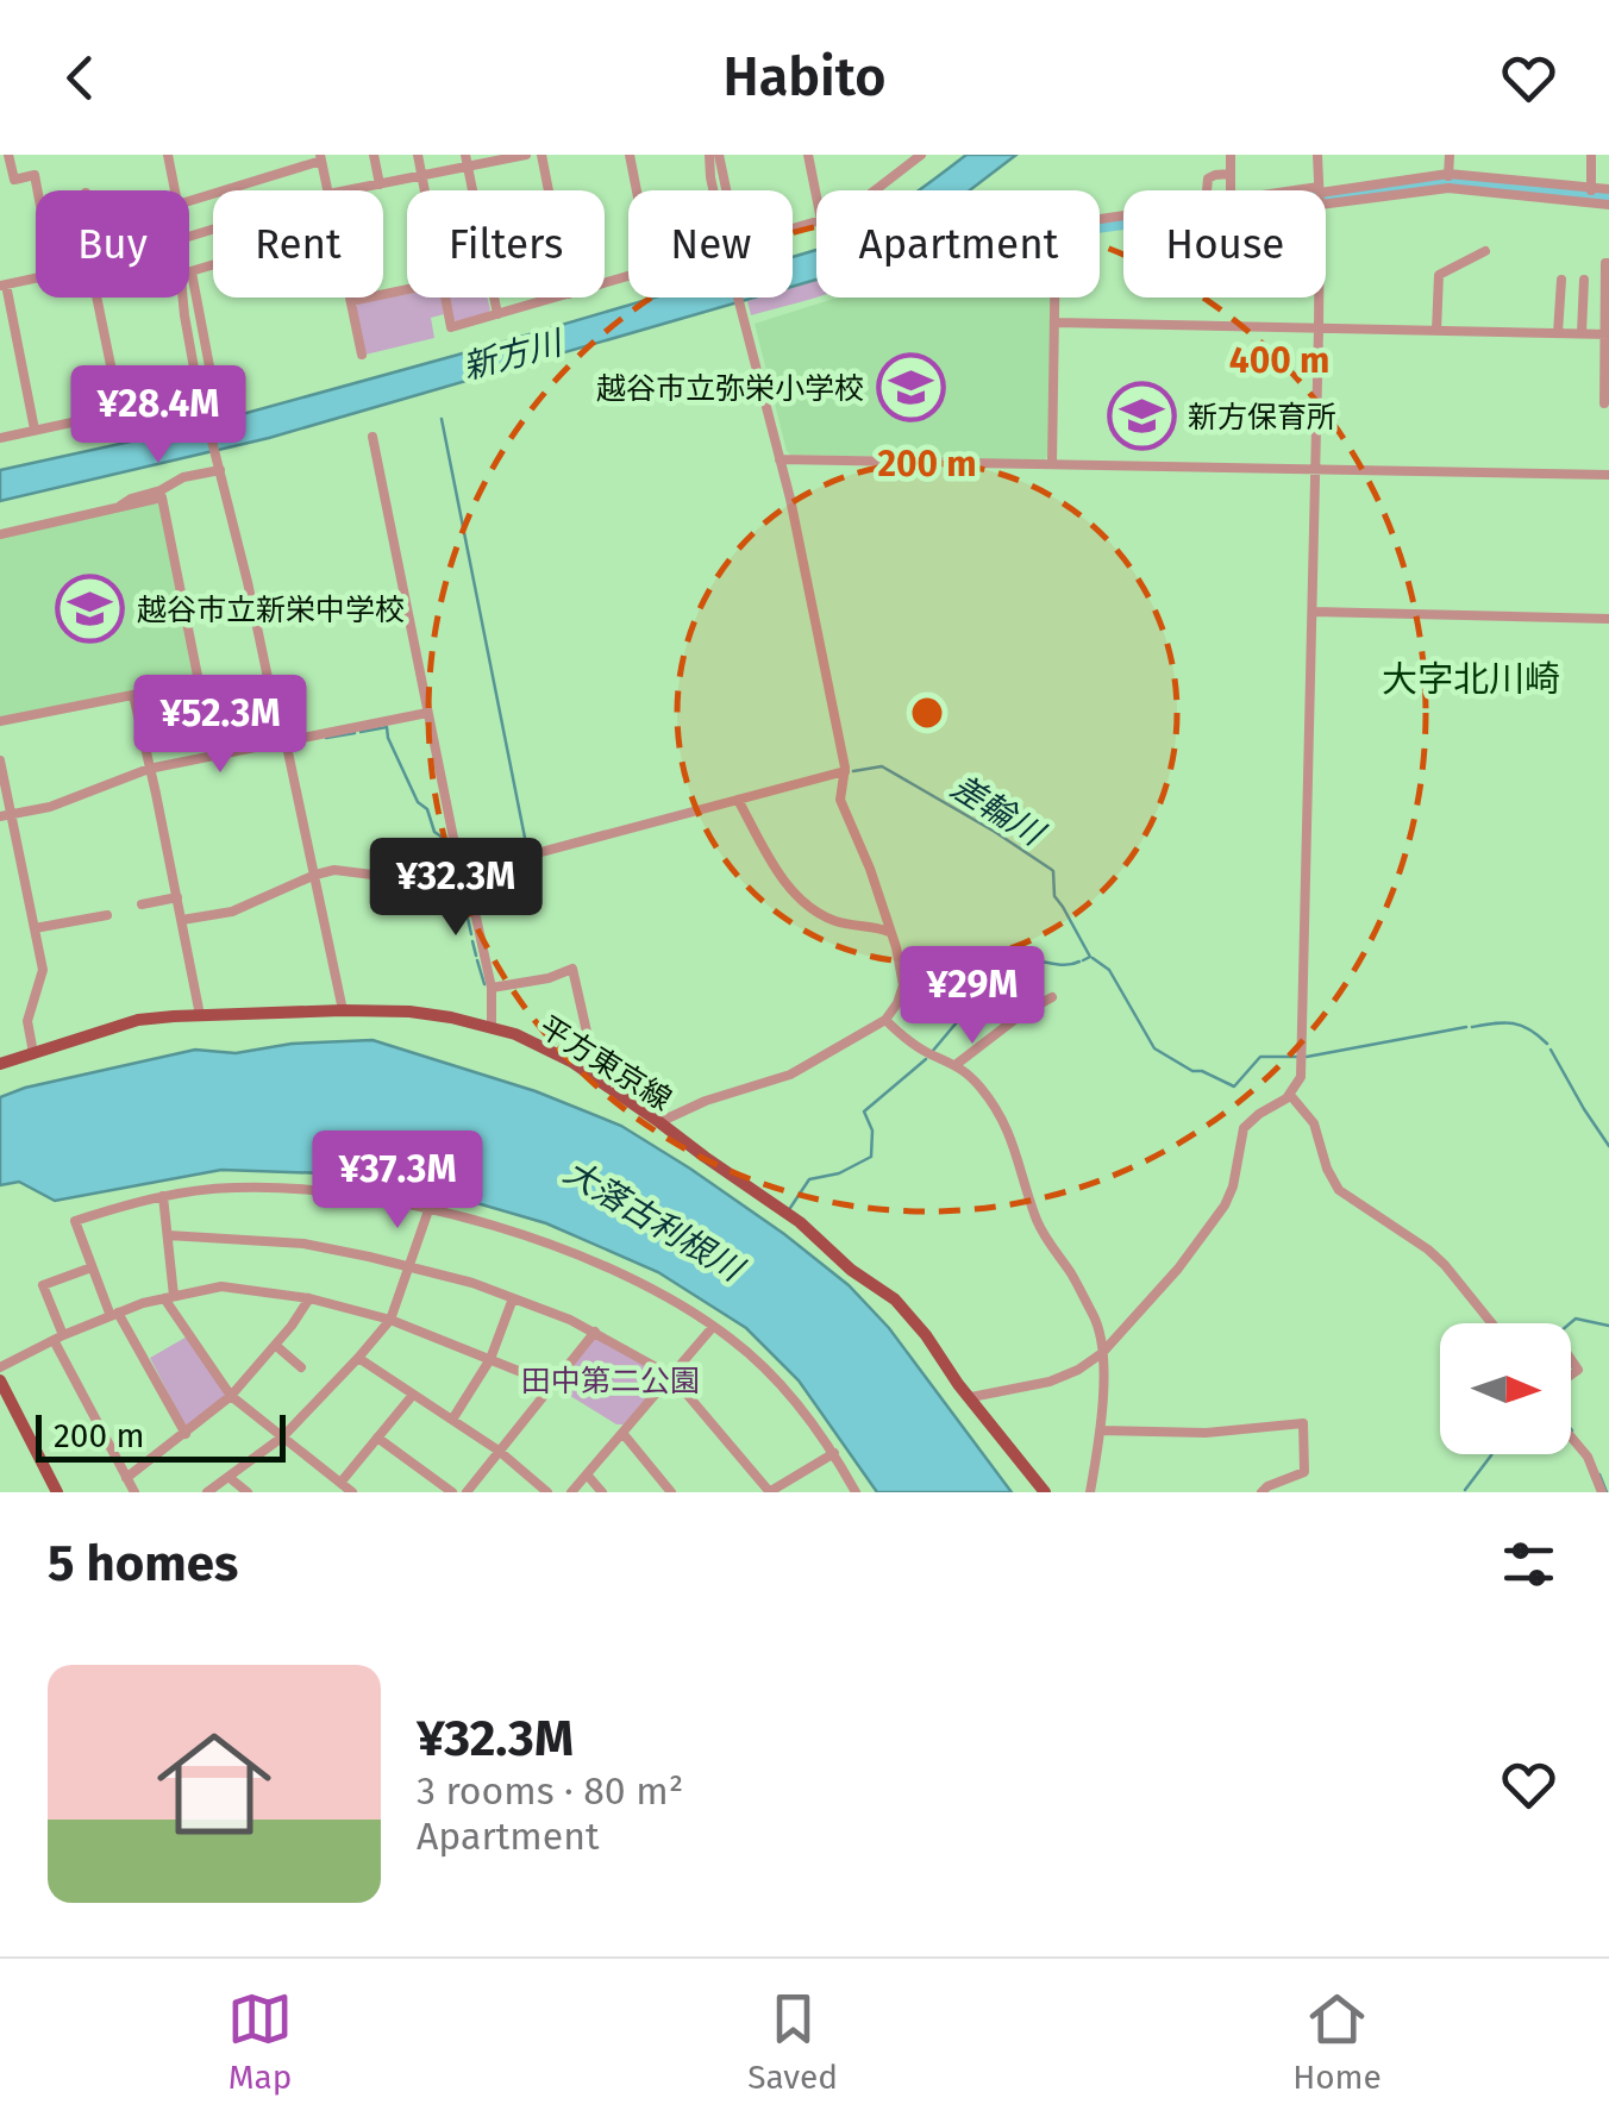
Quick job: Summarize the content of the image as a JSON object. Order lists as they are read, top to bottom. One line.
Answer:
{"streets":{"main road":["平方東京線"]},"districts":["大字北川崎"],"water":["新方川","差輪川","大落古利根川"],"parks":["田中第二公園"],"places":{"school or university":["越谷市立弥栄小学校","新方保育所","越谷市立新栄中学校"]},"scale_bar":"200 m","north":"right","page":{"header":"Habito","chip":["Buy","Rent","Filters","New","Apartment","House"],"price":["¥28.4M","¥52.3M","¥32.3M","¥29M","¥37.3M"],"scale":"200 m","heading":"5 homes","list":[{"name":"¥32.3M","note":"3 rooms · 80 m² · Apartment"}],"tabs":["Map","Saved","Home"]},"rings":["400 m","200 m"]}
